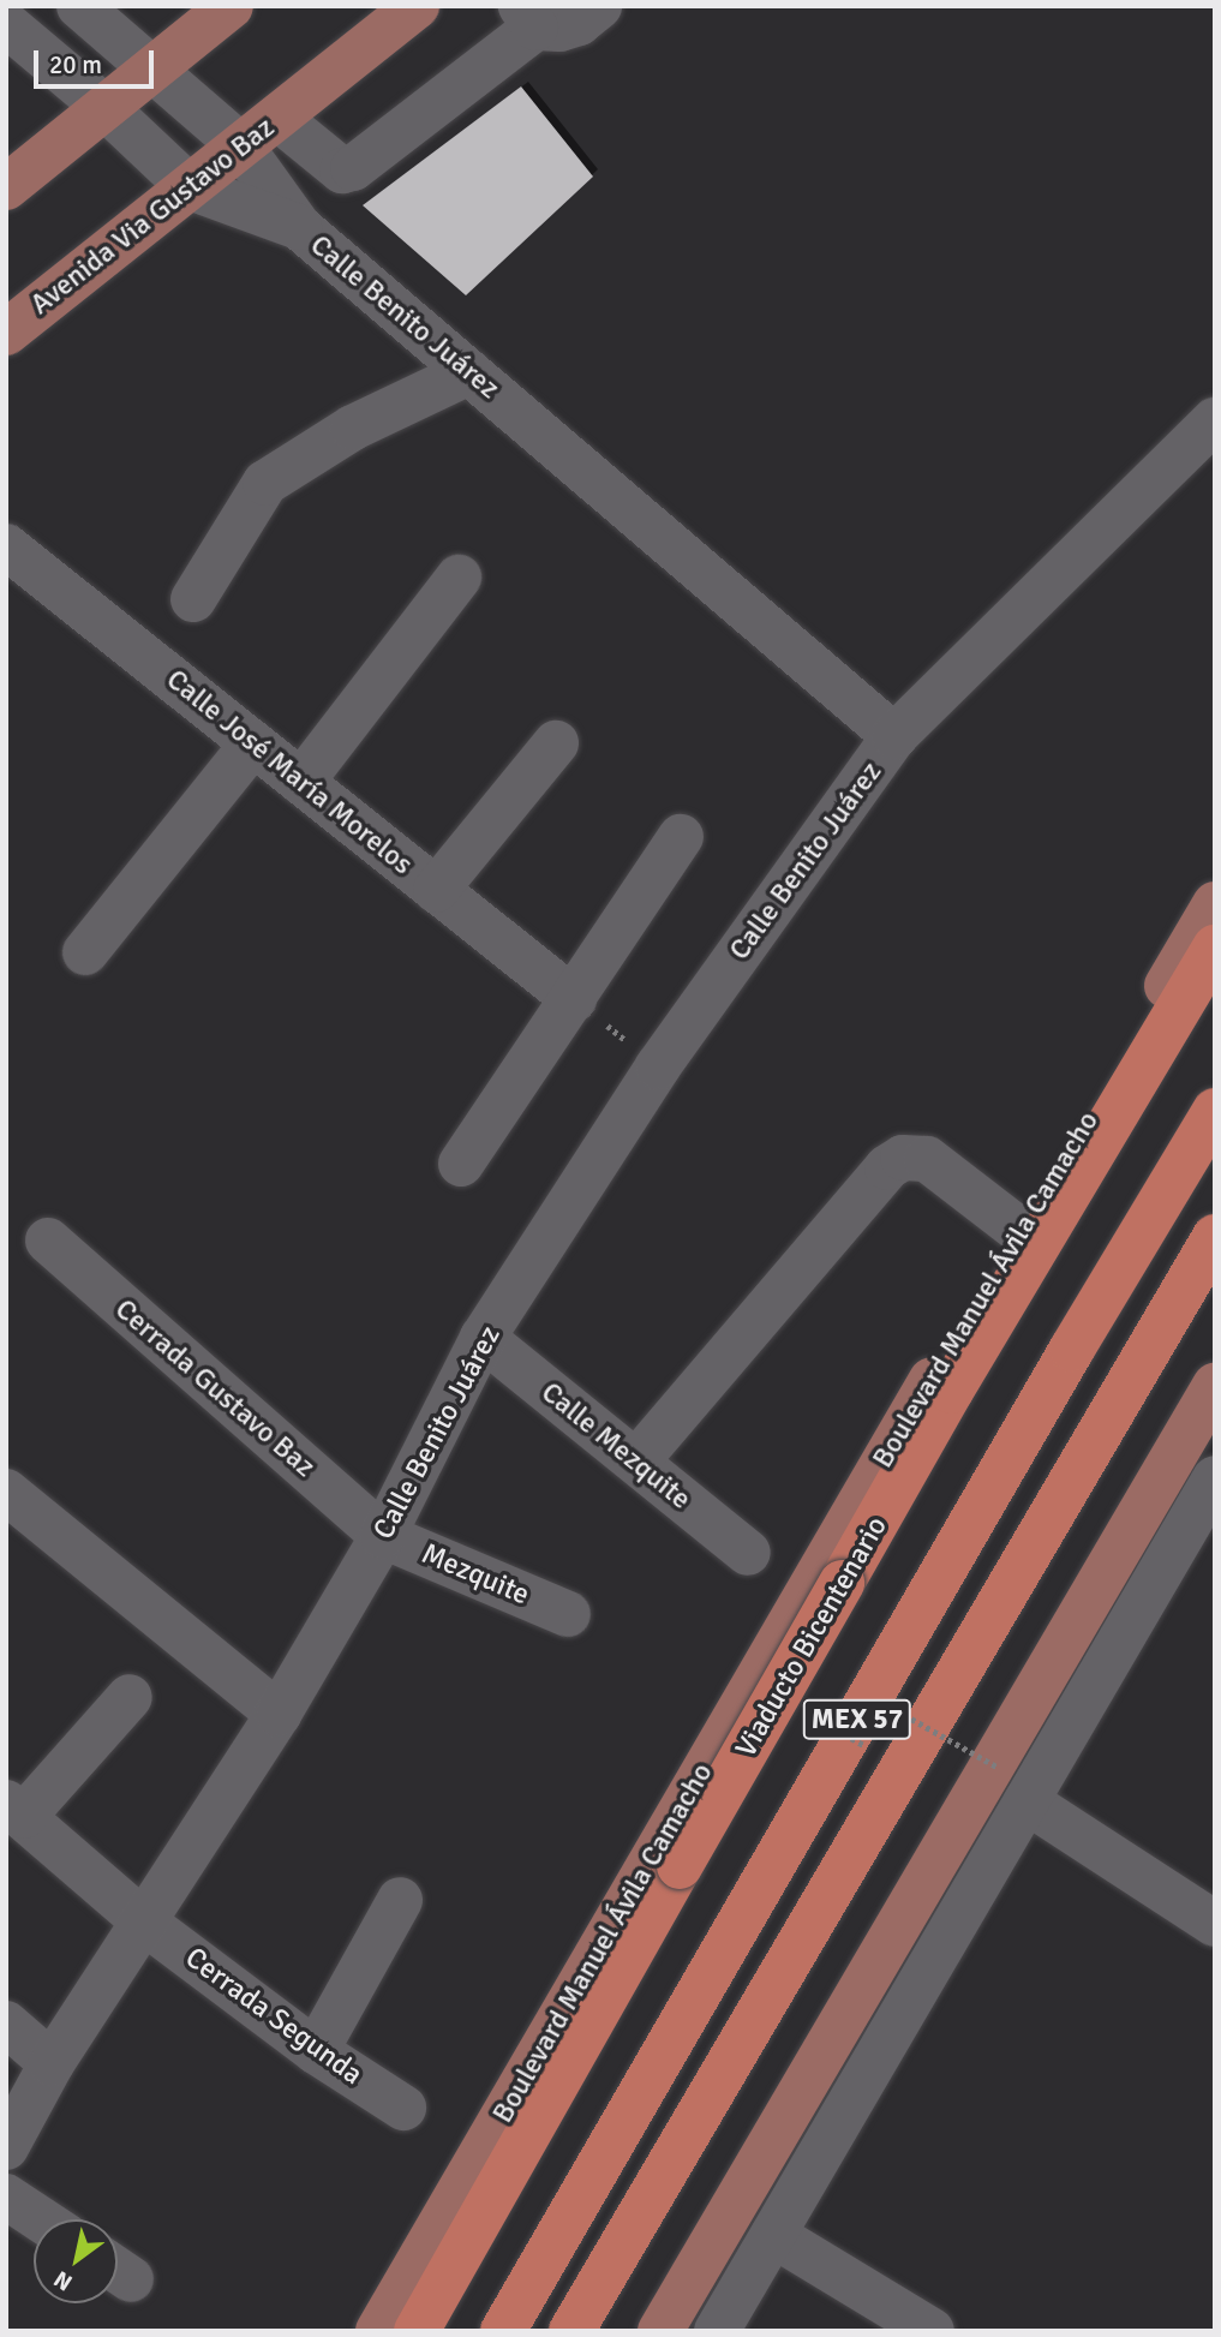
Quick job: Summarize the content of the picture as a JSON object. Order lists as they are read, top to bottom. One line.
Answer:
{"streets":{"highway":["Viaducto Bicentenario","MEX 57"],"main road":["Avenida Via Gustavo Baz","Boulevard Manuel Ávila Camacho"],"street":["Calle Benito Juárez","Calle José María Morelos","Cerrada Gustavo Baz","Calle Mezquite","Mezquite","Cerrada Segunda"]},"crossings":[["Avenida Via Gustavo Baz","Calle Benito Juárez"],["Calle Benito Juárez","Cerrada Gustavo Baz"],["Calle Benito Juárez","Calle Mezquite"],["Calle Benito Juárez","Mezquite"],["Calle Benito Juárez","Cerrada Segunda"],["Cerrada Gustavo Baz","Mezquite"]],"scale_bar":"20 m","north":"bottom left"}
